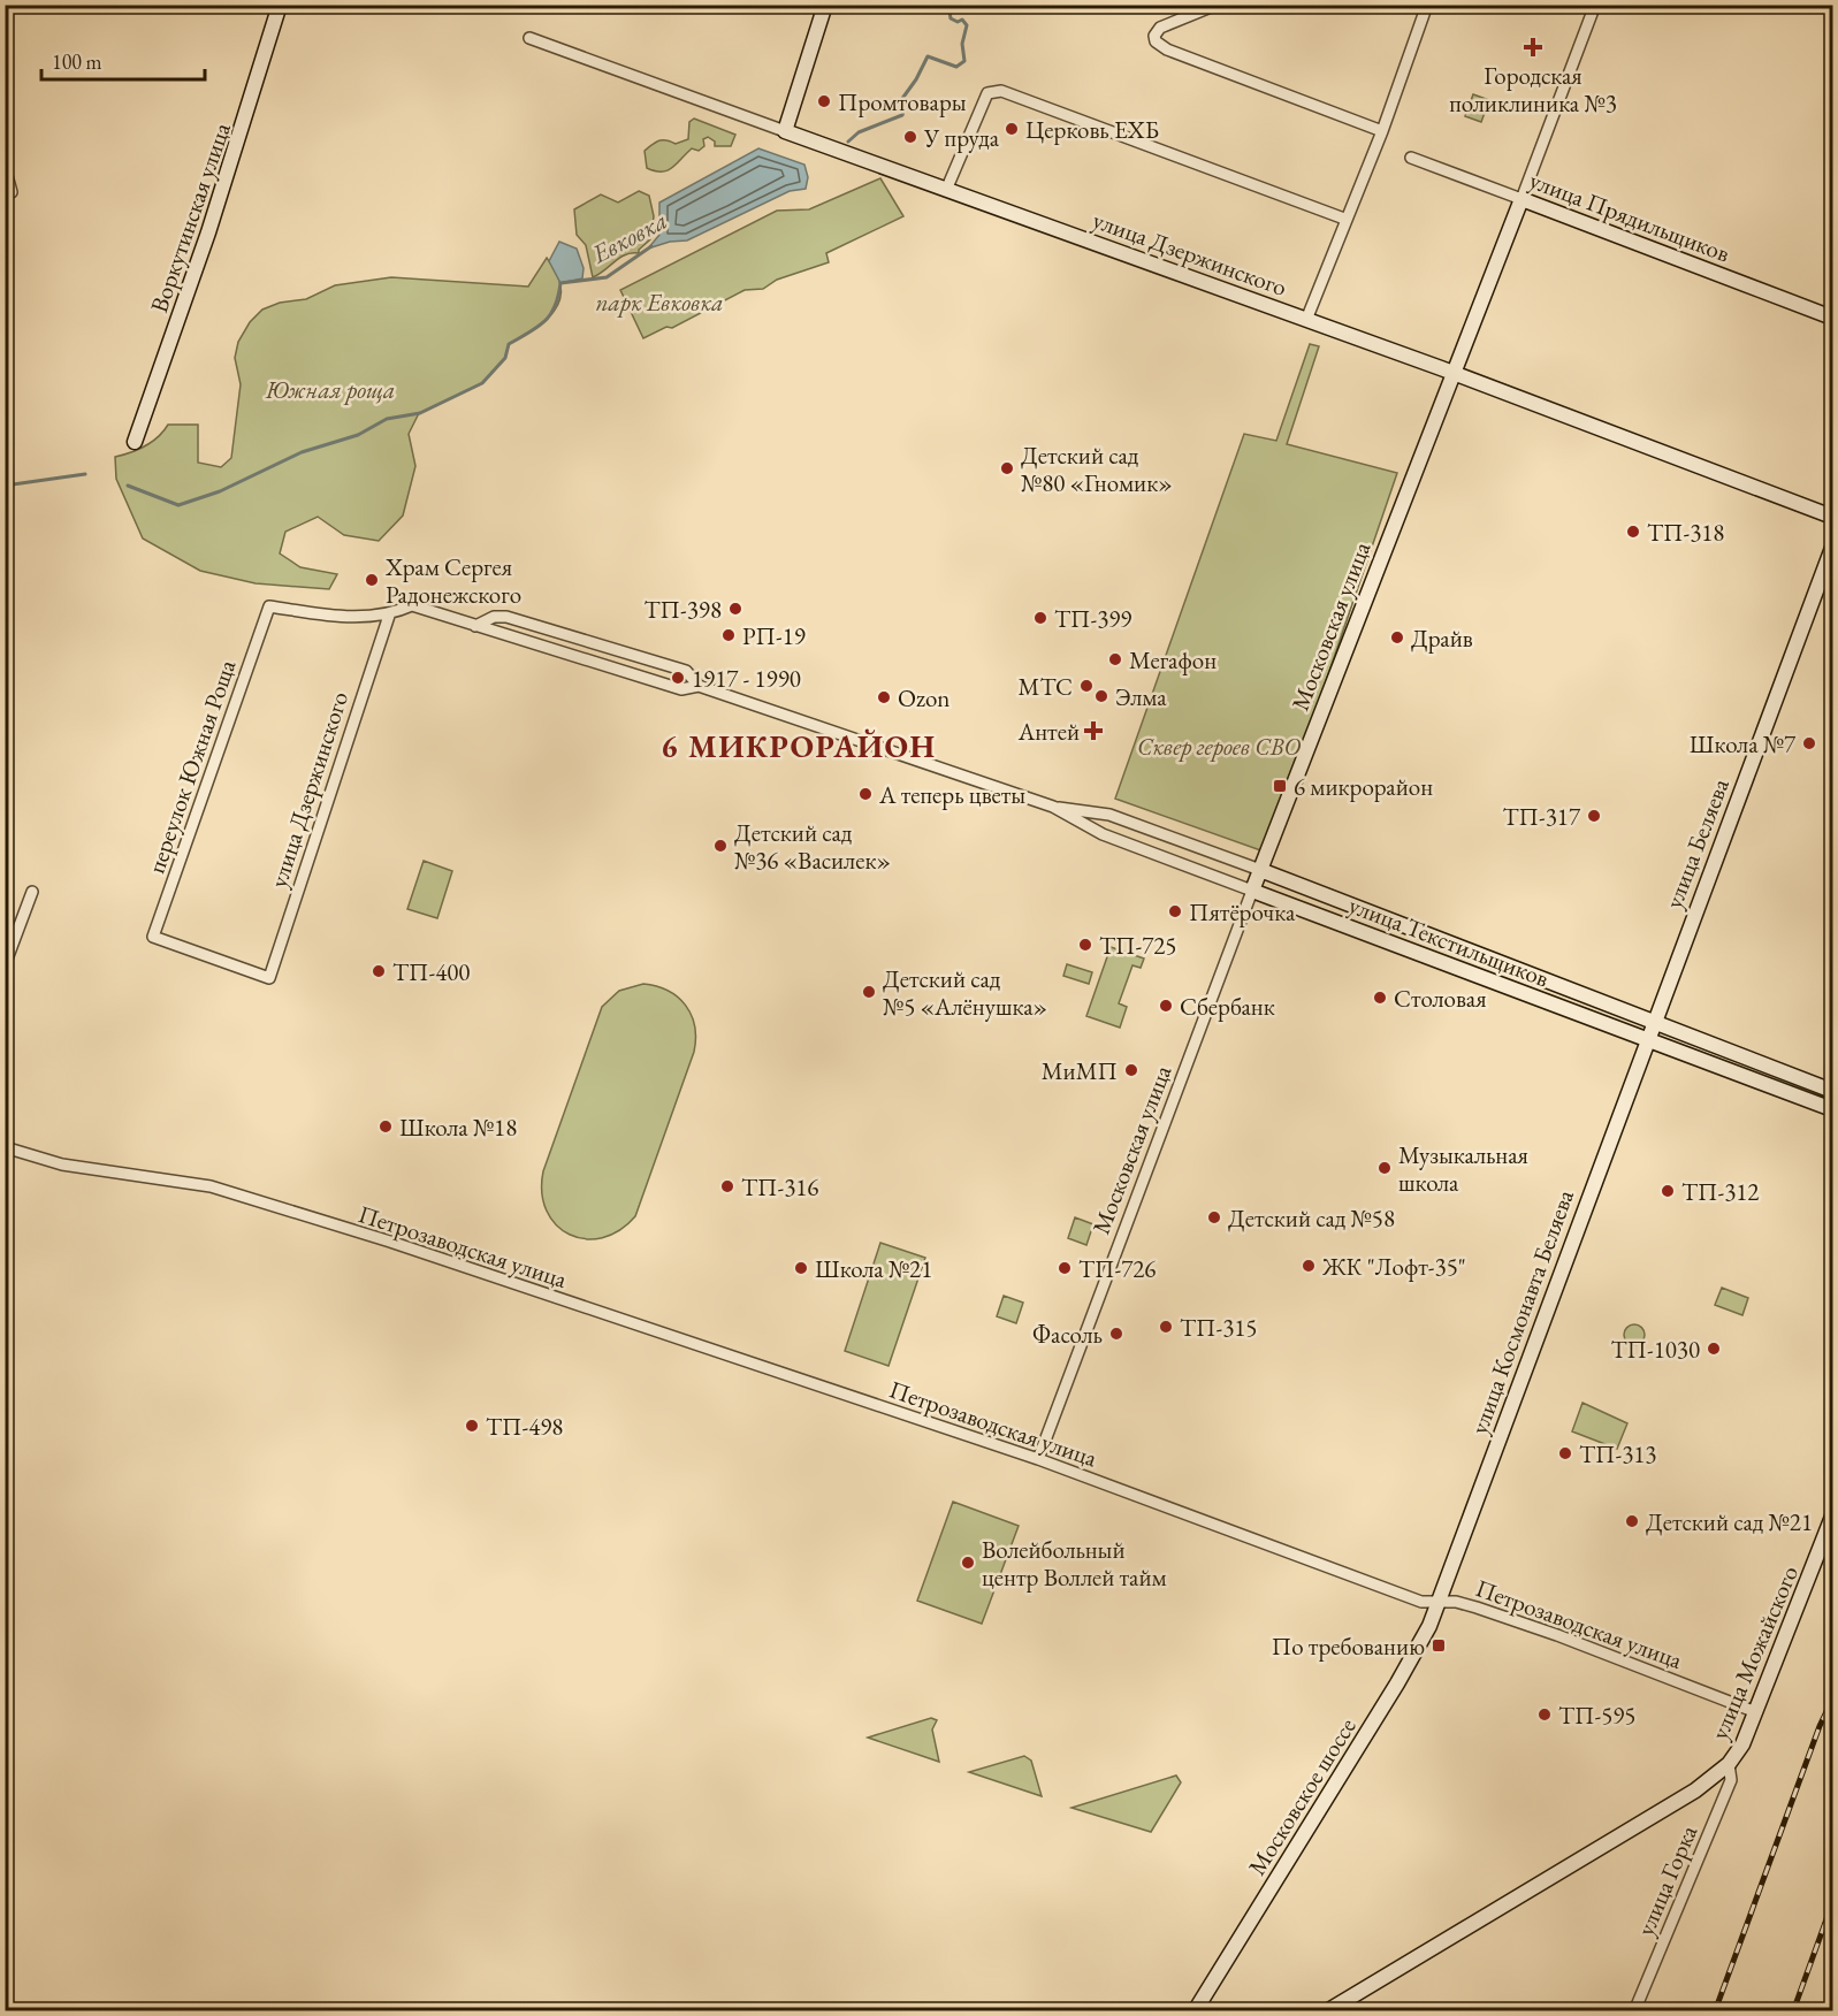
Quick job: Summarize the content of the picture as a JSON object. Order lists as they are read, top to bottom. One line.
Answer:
{"streets":{"street":["улица Прядильщиков","Воркутинская улица","улица Дзержинского","Московская улица","переулок Южная Роща","улица Беляева","улица Текстильщиков","Петрозаводская улица","улица Космонавта Беляева","улица Можайского","Московское шоссе","улица Горка"]},"crossings":[["улица Прядильщиков","Московская улица"],["улица Дзержинского","Московская улица"],["улица Дзержинского","переулок Южная Роща"],["улица Дзержинского","улица Текстильщиков"],["Московская улица","улица Текстильщиков"],["Московская улица","Петрозаводская улица"],["переулок Южная Роща","улица Текстильщиков"],["улица Беляева","улица Текстильщиков"],["улица Беляева","улица Космонавта Беляева"],["улица Текстильщиков","улица Космонавта Беляева"],["Петрозаводская улица","улица Космонавта Беляева"],["Петрозаводская улица","улица Можайского"],["Петрозаводская улица","Московское шоссе"],["улица Космонавта Беляева","Московское шоссе"],["улица Можайского","улица Горка"]],"districts":["6 МИКРОРАЙОН"],"water":["Евковка"],"parks":["парк Евковка","Южная роща","Сквер героев СВО"],"places":{"health":["Городская поликлиника №3","Антей"],"other":["Промтовары","Церковь ЕХБ","У пруда","Детский сад №80 «Гномик»","ТП-318","Храм Сергея Радонежского","ТП-398","ТП-399","РП-19","Драйв","Мегафон","1917 - 1990","МТС","Элма","Ozon","Школа №7","А теперь цветы","ТП-317","Детский сад №36 «Василек»","Пятёрочка","ТП-725","ТП-400","Детский сад №5 «Алёнушка»","Столовая","Сбербанк","МиМП","Школа №18","Музыкальная школа","ТП-316","ТП-312","Детский сад №58","ЖК \"Лофт-35\"","Школа №21","ТП-726","ТП-315","Фасоль","ТП-1030","ТП-498","ТП-313","Детский сад №21","Волейбольный центр Воллей тайм","ТП-595"],"transit":["6 микрорайон","По требованию"]},"scale_bar":"100 m"}
